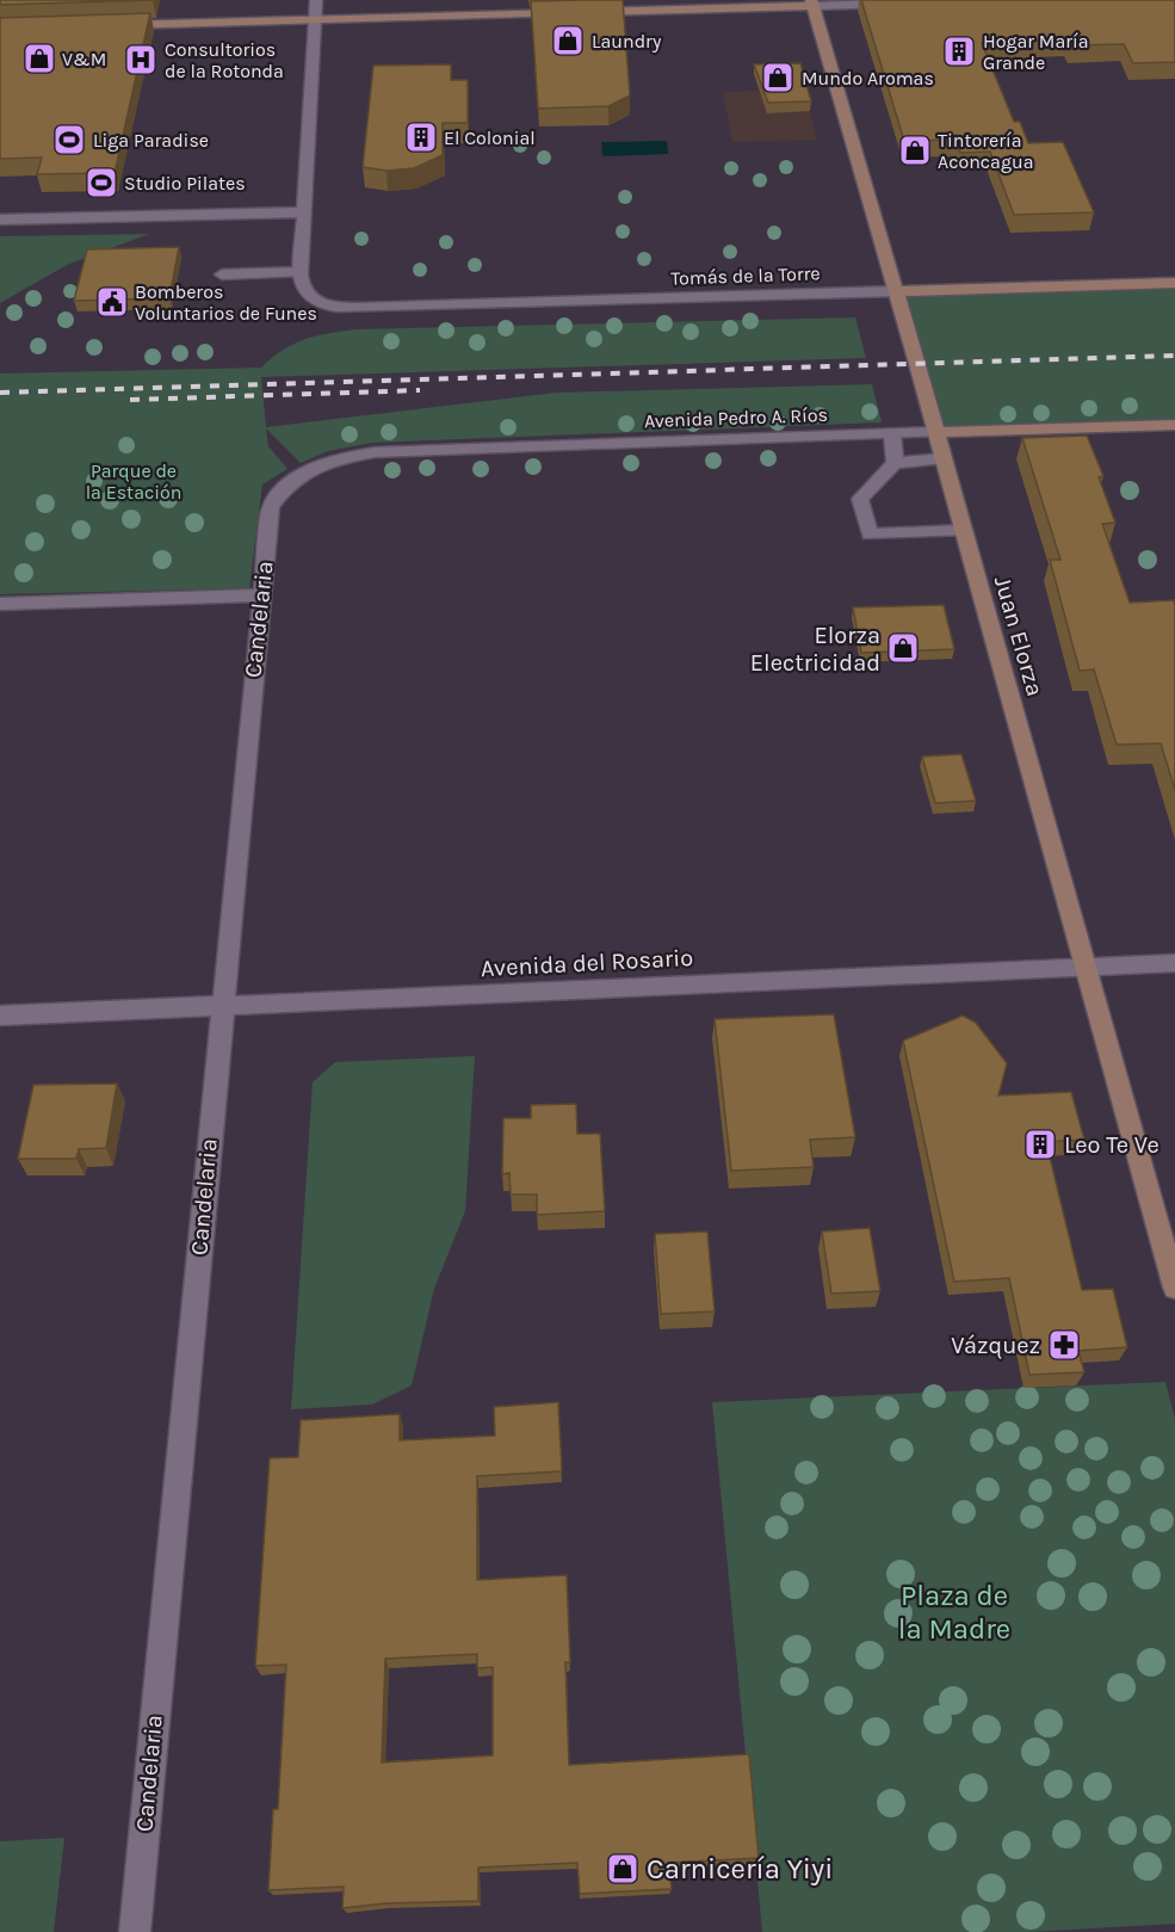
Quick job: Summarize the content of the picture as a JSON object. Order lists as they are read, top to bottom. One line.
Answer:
{"streets":{"main road":["Tomás de la Torre","Avenida Pedro A. Ríos","Juan Elorza"],"street":["Candelaria","Avenida del Rosario"]},"crossings":[["Tomás de la Torre","Juan Elorza"],["Avenida Pedro A. Ríos","Candelaria"],["Avenida Pedro A. Ríos","Juan Elorza"],["Candelaria","Avenida del Rosario"],["Juan Elorza","Avenida del Rosario"]],"parks":["Parque de la Estación","Plaza de la Madre"],"places":{"shop":["Laundry","V&M","Mundo Aromas","Tintorería Aconcagua","Elorza Electricidad","Carnicería Yiyi"],"building":["Hogar María Grande","El Colonial","Leo Te Ve"],"hospital":["Consultorios de la Rotonda"],"sports":["Liga Paradise","Studio Pilates"],"public building":["Bomberos Voluntarios de Funes"],"pharmacy":["Vázquez"]}}
